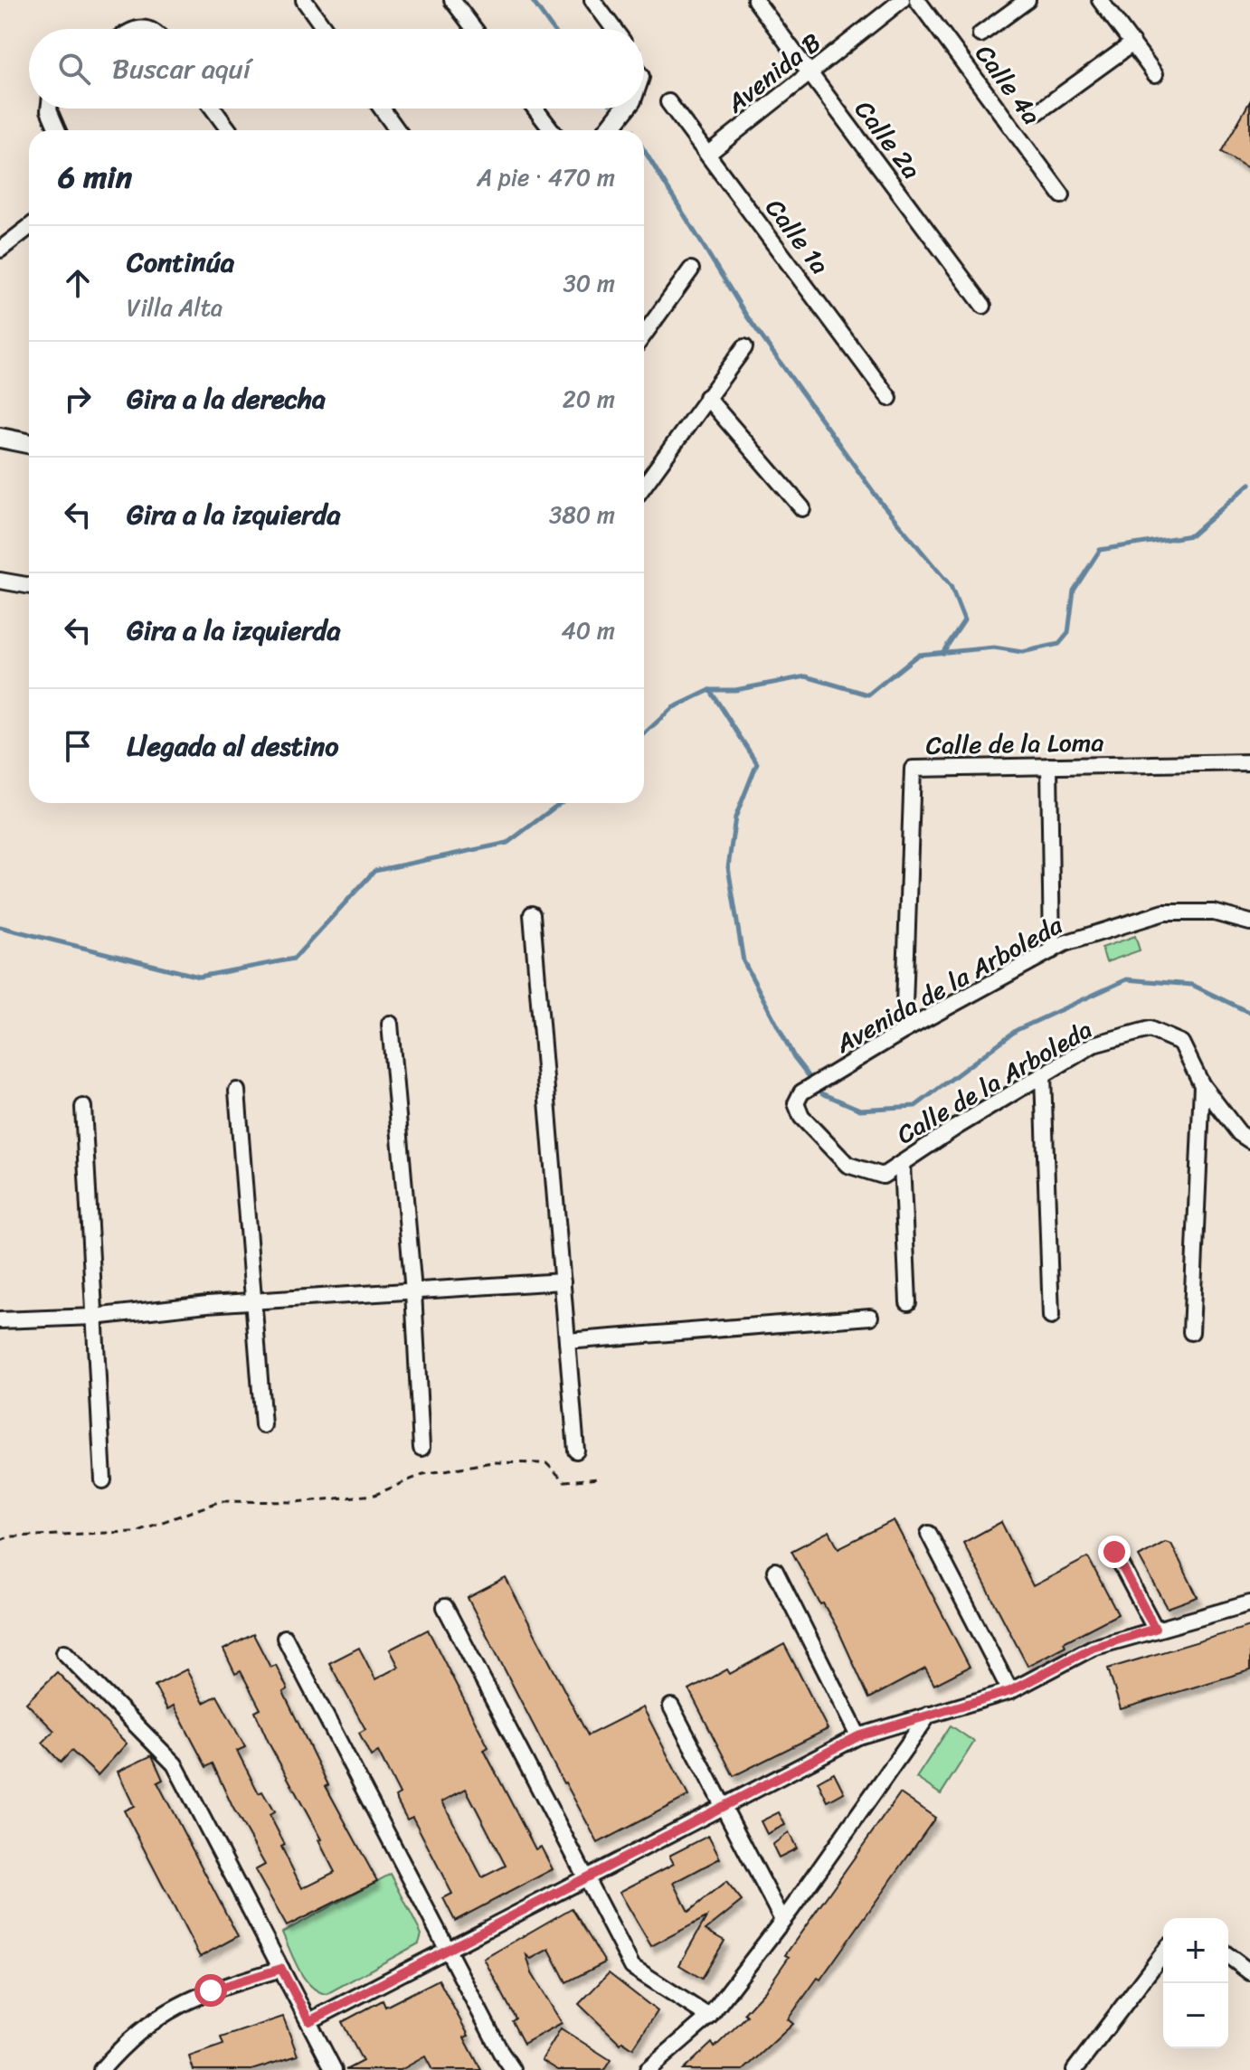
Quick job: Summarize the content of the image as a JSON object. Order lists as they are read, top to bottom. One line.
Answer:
{"streets":{"street":["Avenida B","Calle 4a","Calle 2a","Calle 1a","Calle de la Loma","Avenida de la Arboleda","Calle de la Arboleda"]},"crossings":[["Avenida B","Calle 2a"],["Avenida B","Calle 1a"],["Calle de la Loma","Avenida de la Arboleda"],["Avenida de la Arboleda","Calle de la Arboleda"]],"page":{"search":"Buscar aquí","heading":["6 min","A pie · 470 m"],"list":[["Continúa","Villa Alta","30 m"],["Gira a la derecha","20 m"],["Gira a la izquierda","380 m"],["Gira a la izquierda","40 m"],"Llegada al destino"],"map_buttons":["+","−"]}}
